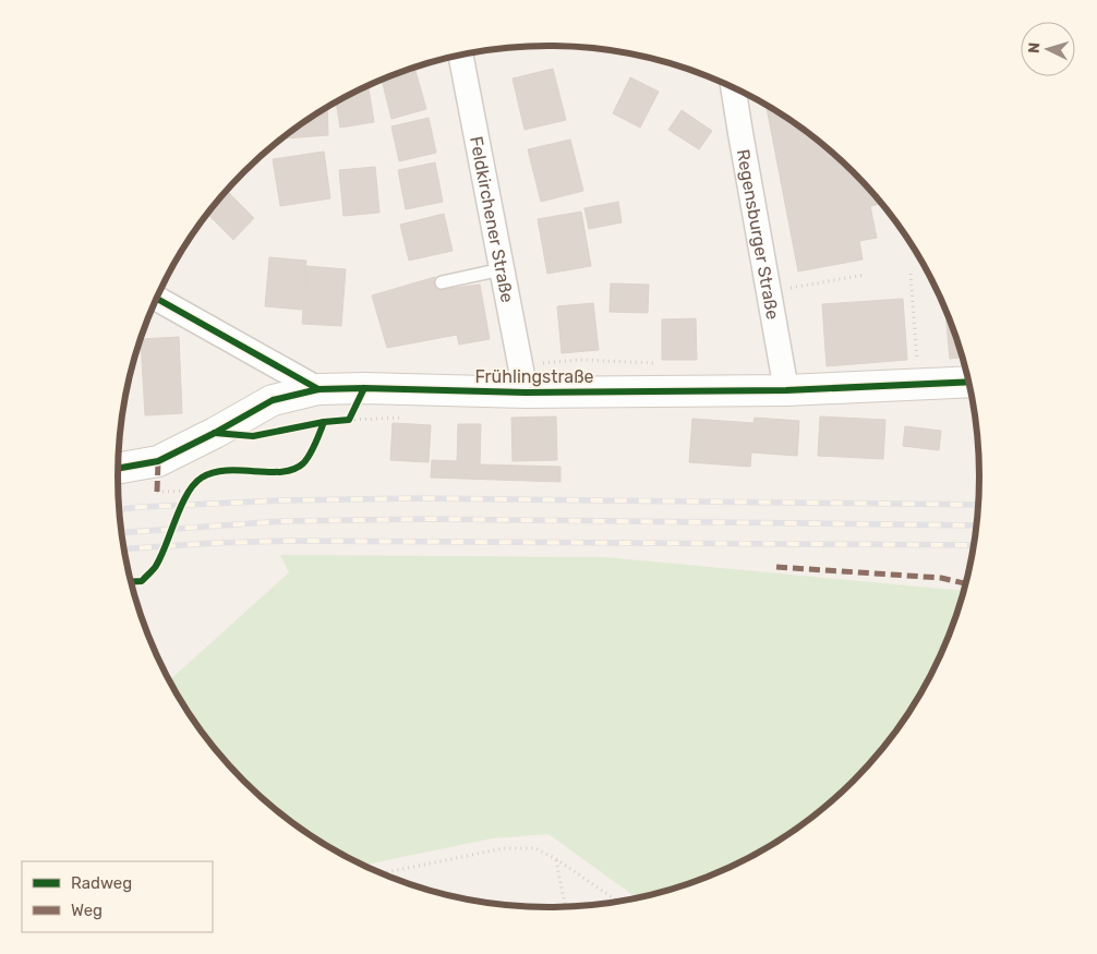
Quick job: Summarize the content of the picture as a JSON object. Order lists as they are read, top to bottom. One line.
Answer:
{"streets":{"street":["Feldkirchener Straße","Regensburger Straße","Frühlingstraße"]},"crossings":[["Feldkirchener Straße","Frühlingstraße"],["Regensburger Straße","Frühlingstraße"]],"legend":["Radweg","Weg"],"north":"left"}
